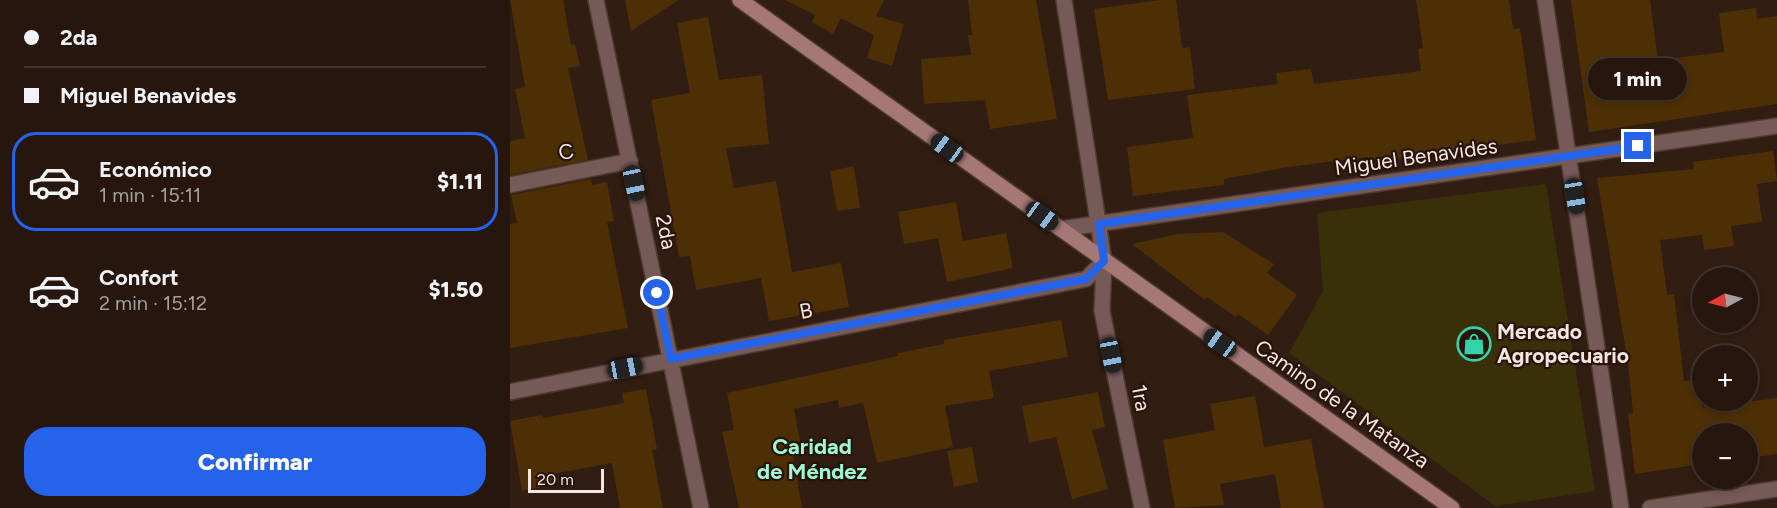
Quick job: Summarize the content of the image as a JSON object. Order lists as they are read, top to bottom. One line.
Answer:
{"streets":{"main road":["Camino de la Matanza"],"street":["C","Miguel Benavides","2da","B","1ra"]},"crossings":[["C","2da"],["Miguel Benavides","1ra"],["Miguel Benavides","Camino de la Matanza"],["2da","B"],["B","1ra"],["B","Camino de la Matanza"],["1ra","Camino de la Matanza"]],"districts":["Caridad de Méndez"],"places":{"shop":["Mercado Agropecuario"]},"scale_bar":"20 m","north":"left","page":{"banner":["2da","Miguel Benavides"],"bubble":"1 min","list":[{"name":"Económico","note":"1 min · 15:11","value":"$1.11"},{"name":"Confort","note":"2 min · 15:12","value":"$1.50"}],"map_buttons":["+","−"],"buttons":"Confirmar","scale":"20 m"}}
